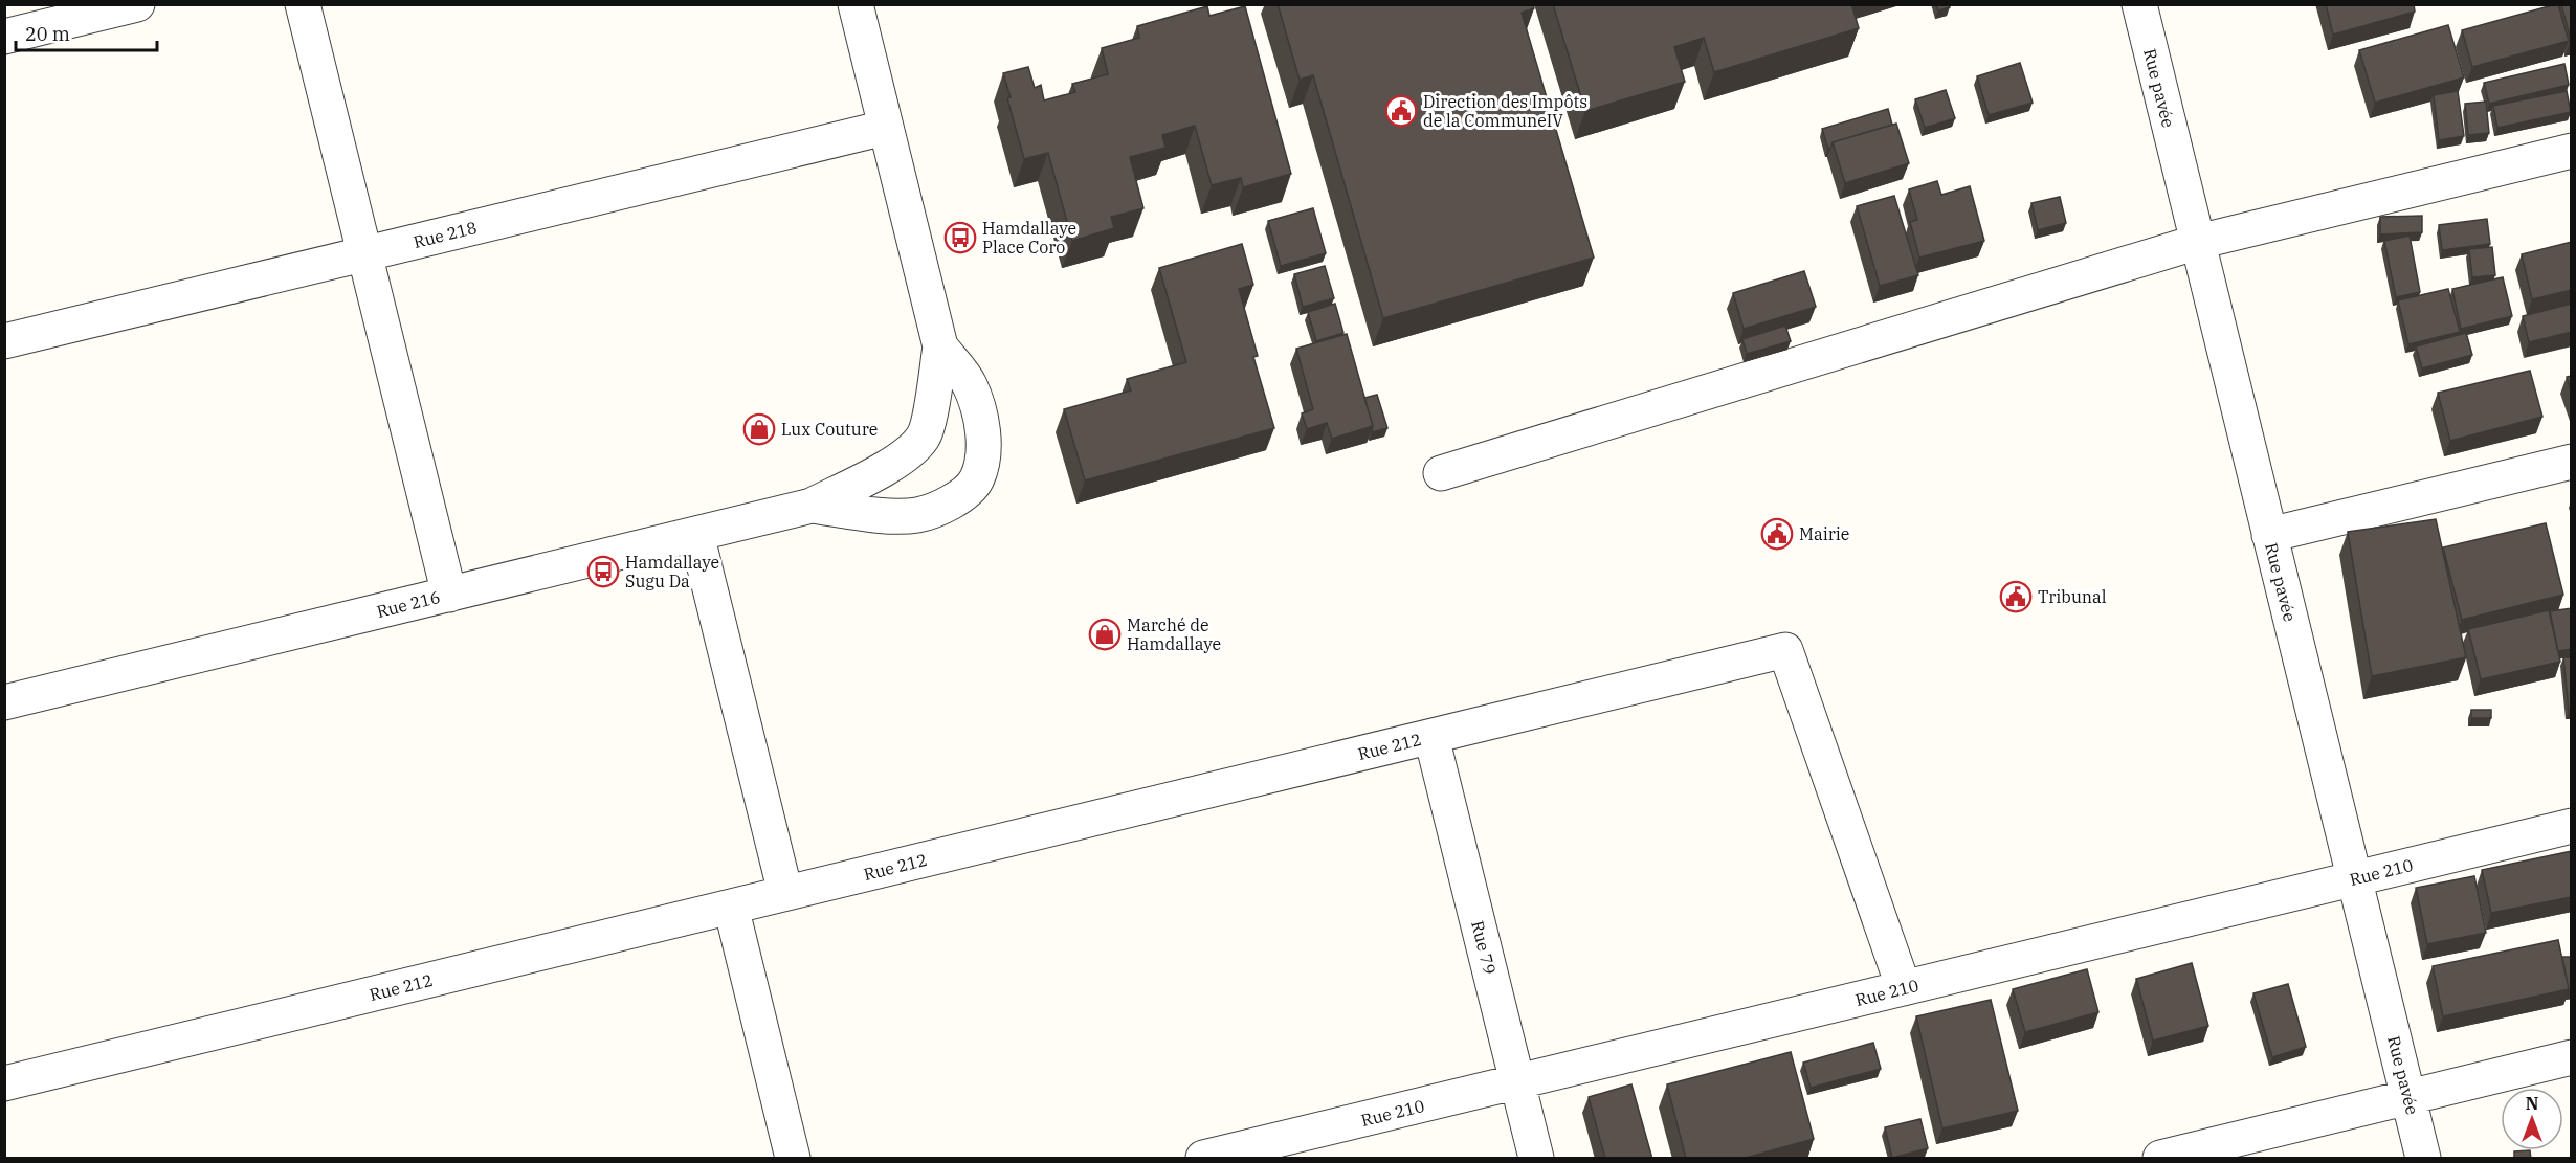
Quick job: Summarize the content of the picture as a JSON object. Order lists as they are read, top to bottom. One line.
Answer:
{"streets":{"street":["Rue pavée","Rue 218","Rue 216","Rue 212","Rue 210","Rue 79"]},"crossings":[["Rue pavée","Rue 210"],["Rue 212","Rue 210"],["Rue 212","Rue 79"],["Rue 210","Rue 79"]],"places":{"public building":["Direction des Impôts de la CommuneIV","Mairie","Tribunal"],"bus stop":["Hamdallaye Place Coro","Hamdallaye Sugu Da"],"shop":["Lux Couture","Marché de Hamdallaye"]},"scale_bar":"20 m","north":"top"}
